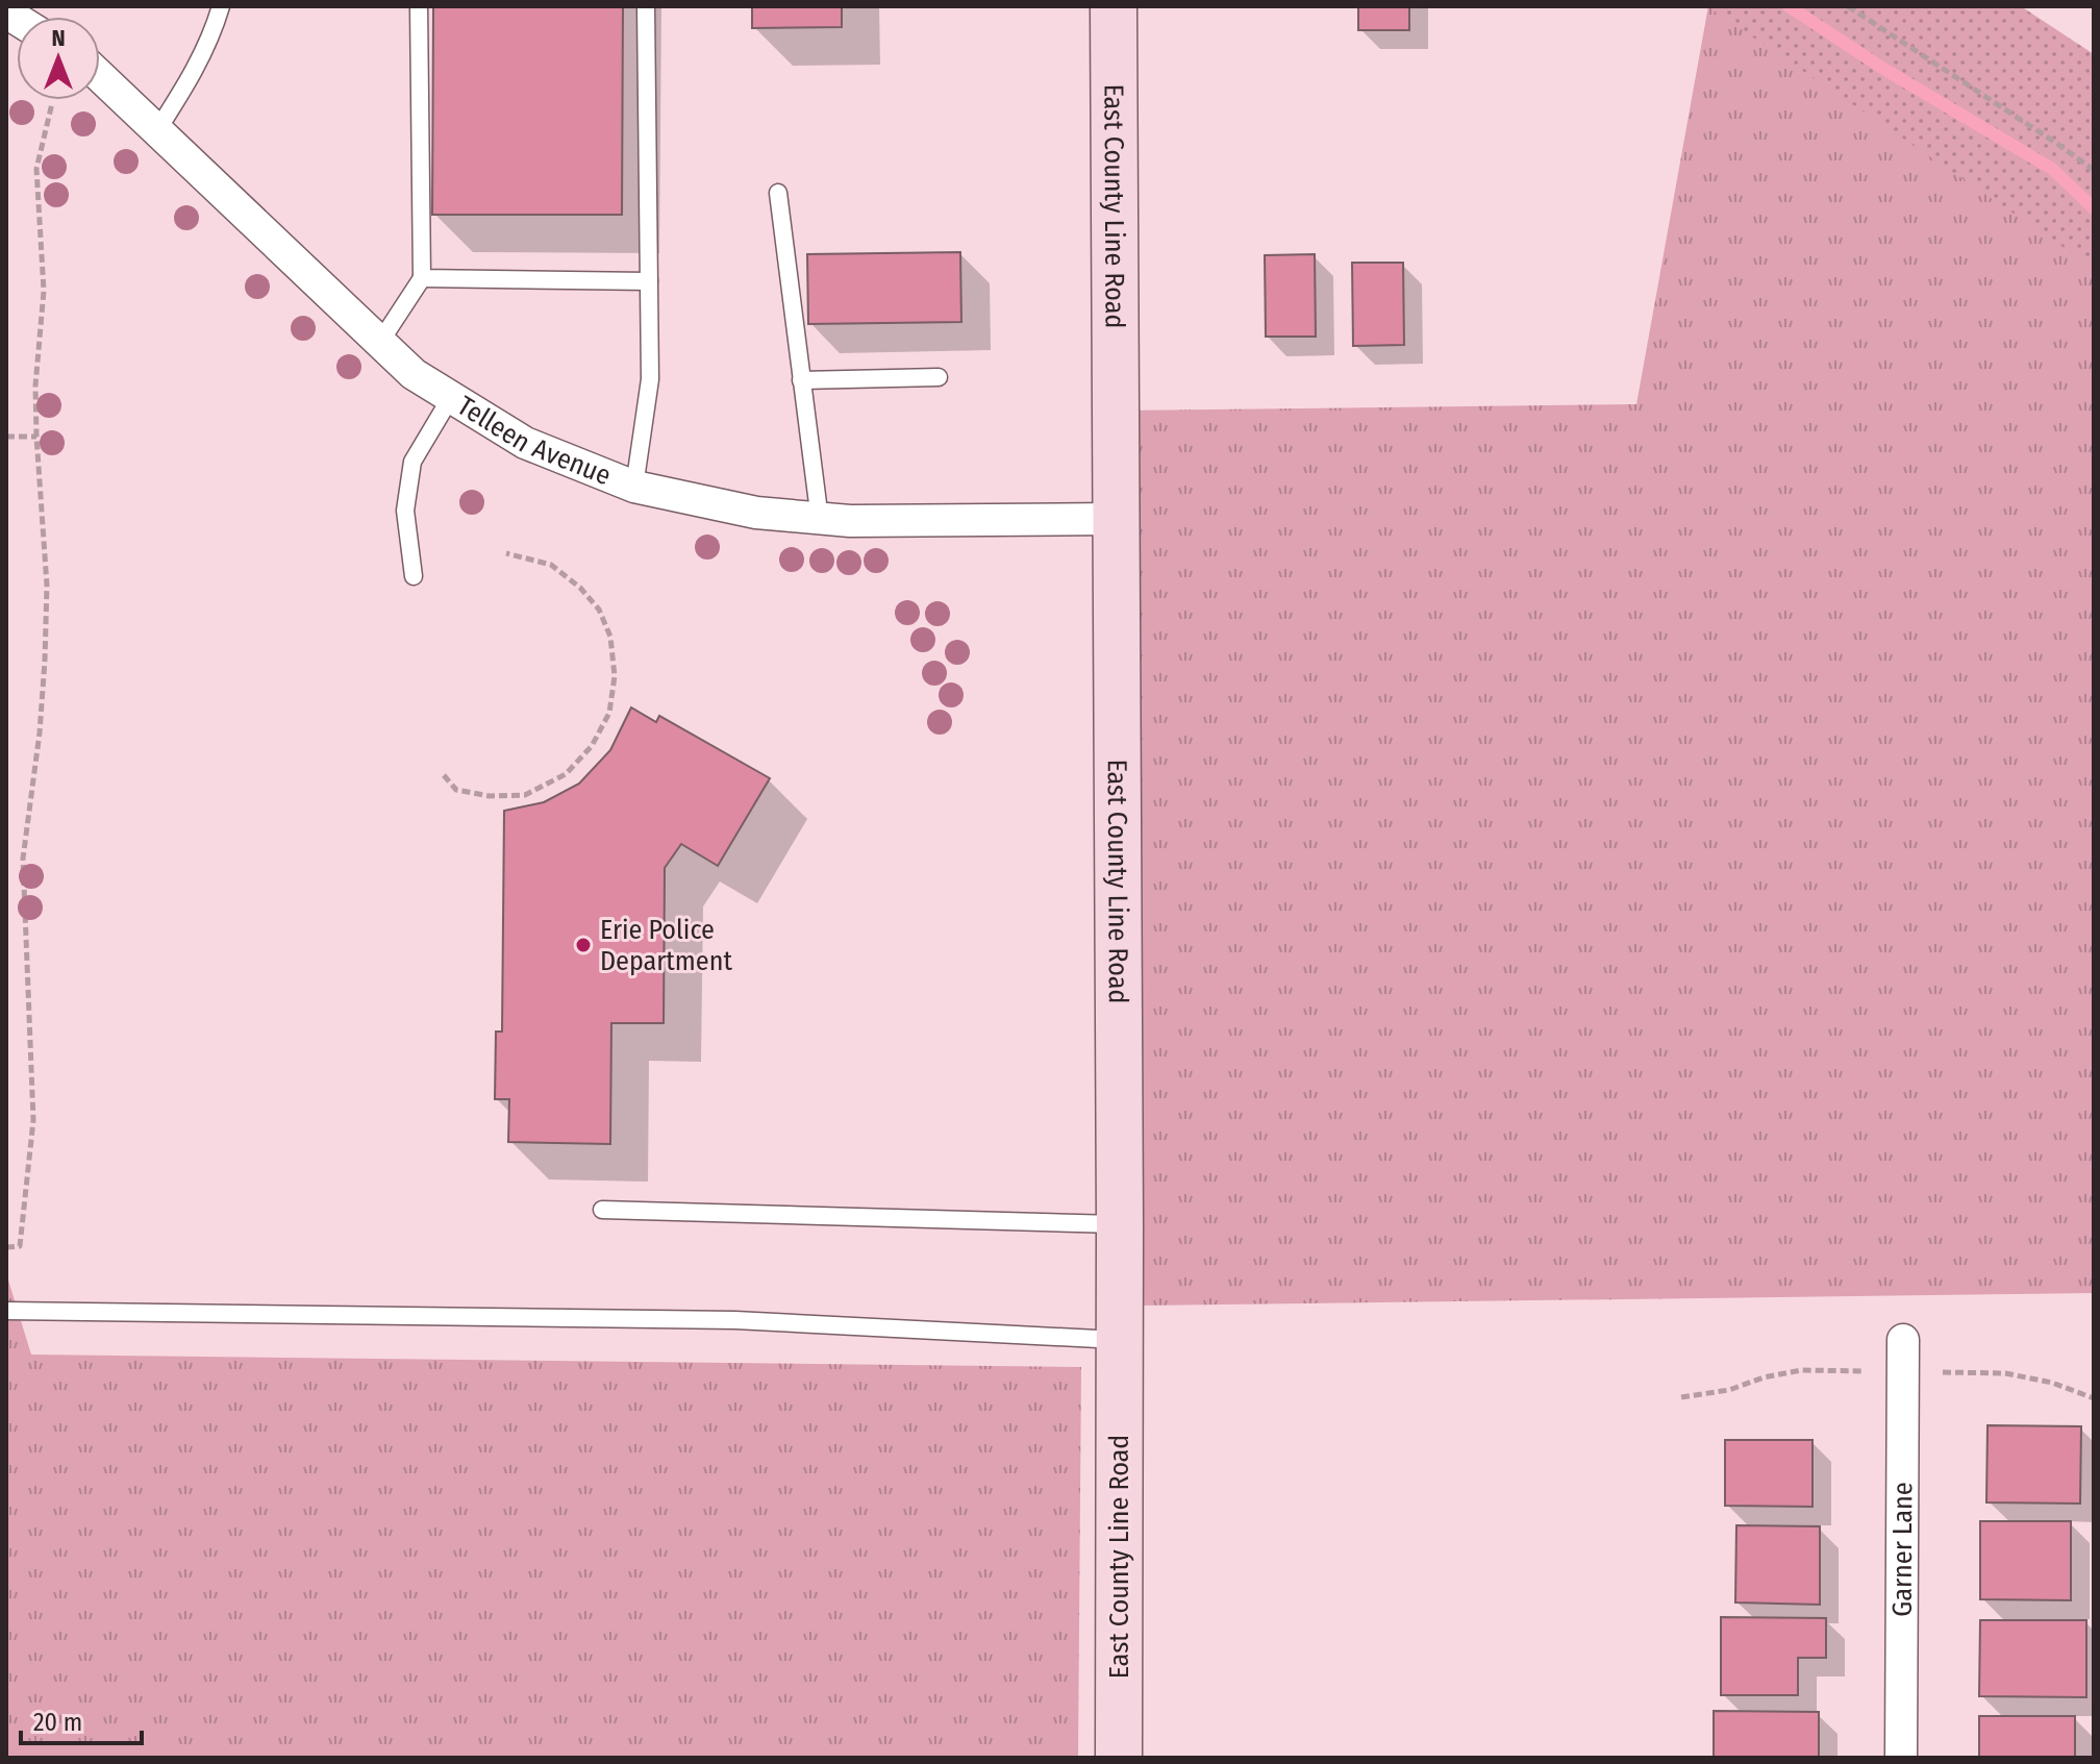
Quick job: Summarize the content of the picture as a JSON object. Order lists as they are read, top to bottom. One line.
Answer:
{"streets":{"main road":["East County Line Road"],"street":["Telleen Avenue","Garner Lane"]},"crossings":[["East County Line Road","Telleen Avenue"]],"places":["Erie Police Department"],"scale_bar":"20 m","north":"top"}
